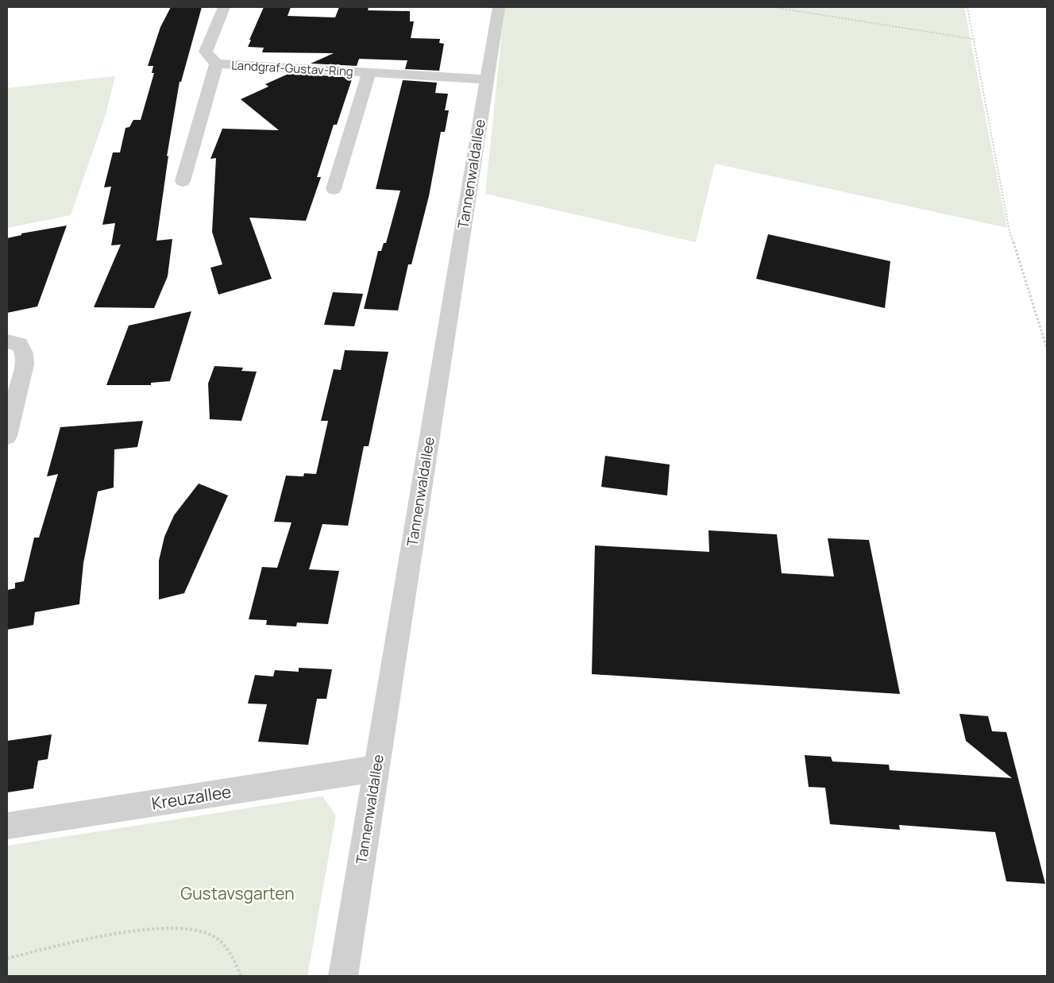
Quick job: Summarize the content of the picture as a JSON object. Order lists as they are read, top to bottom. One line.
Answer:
{"streets":{"street":["Landgraf-Gustav-Ring","Tannenwaldallee","Kreuzallee"]},"crossings":[["Landgraf-Gustav-Ring","Tannenwaldallee"],["Tannenwaldallee","Kreuzallee"]],"parks":["Gustavsgarten"]}
